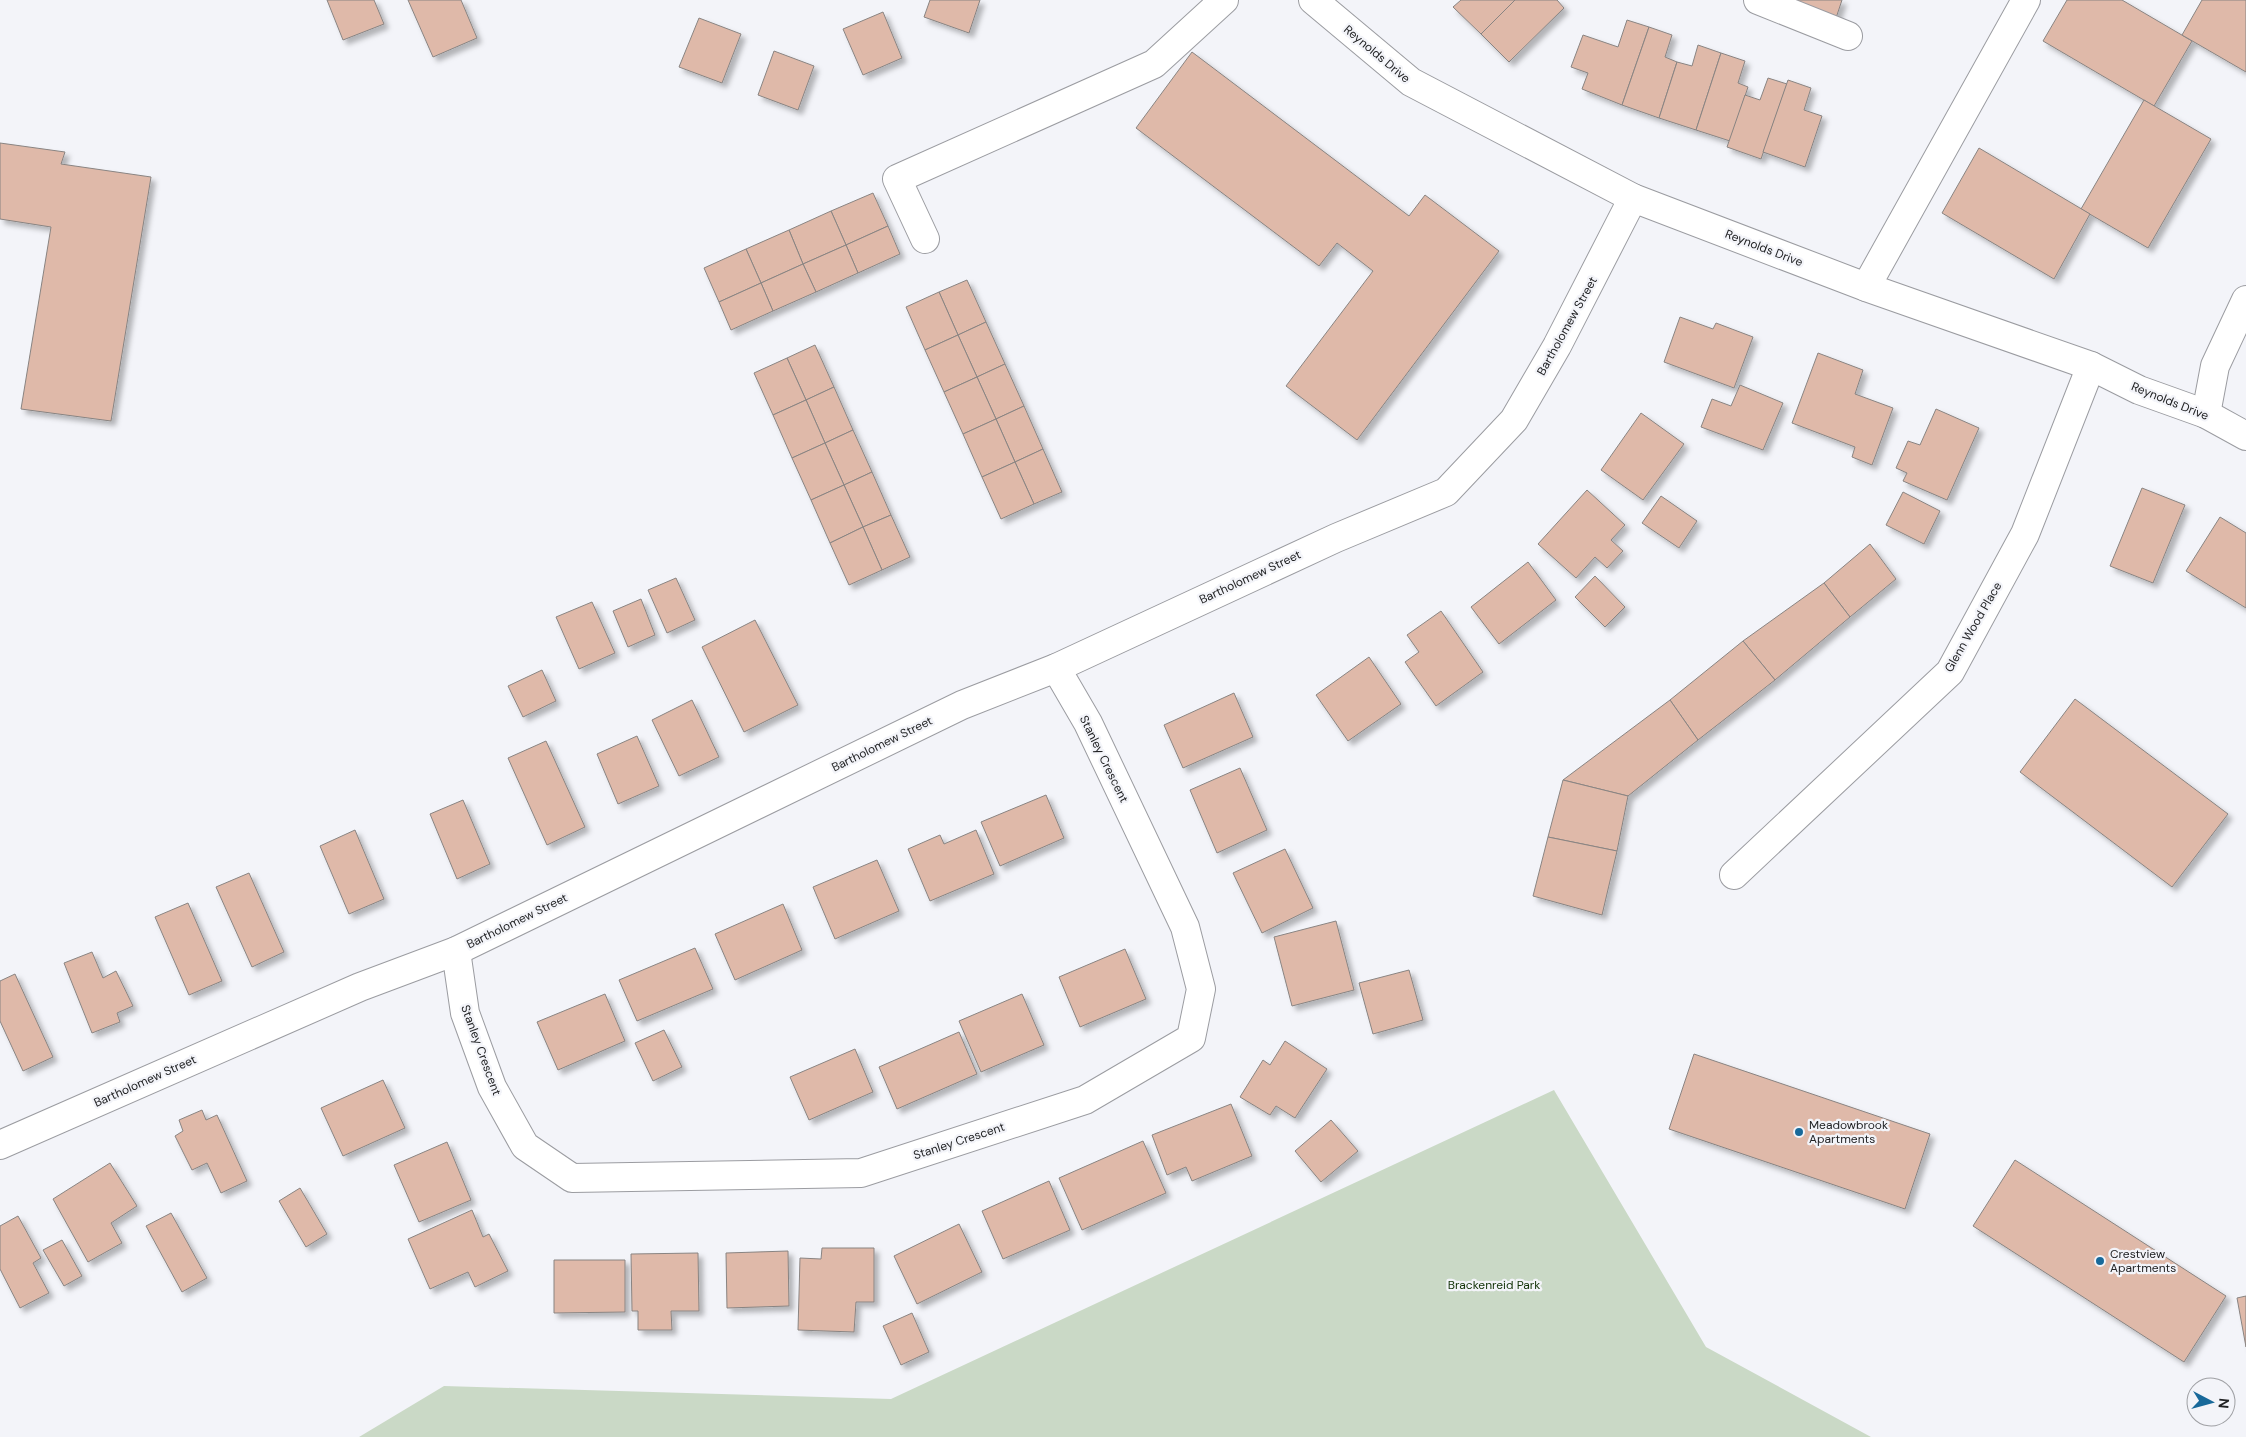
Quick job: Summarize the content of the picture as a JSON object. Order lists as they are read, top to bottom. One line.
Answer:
{"streets":{"street":["Reynolds Drive","Bartholomew Street","Glenn Wood Place","Stanley Crescent"]},"crossings":[["Reynolds Drive","Bartholomew Street"],["Reynolds Drive","Glenn Wood Place"],["Bartholomew Street","Stanley Crescent"]],"parks":["Brackenreid Park"],"places":["Meadowbrook Apartments","Crestview Apartments"],"north":"right"}
